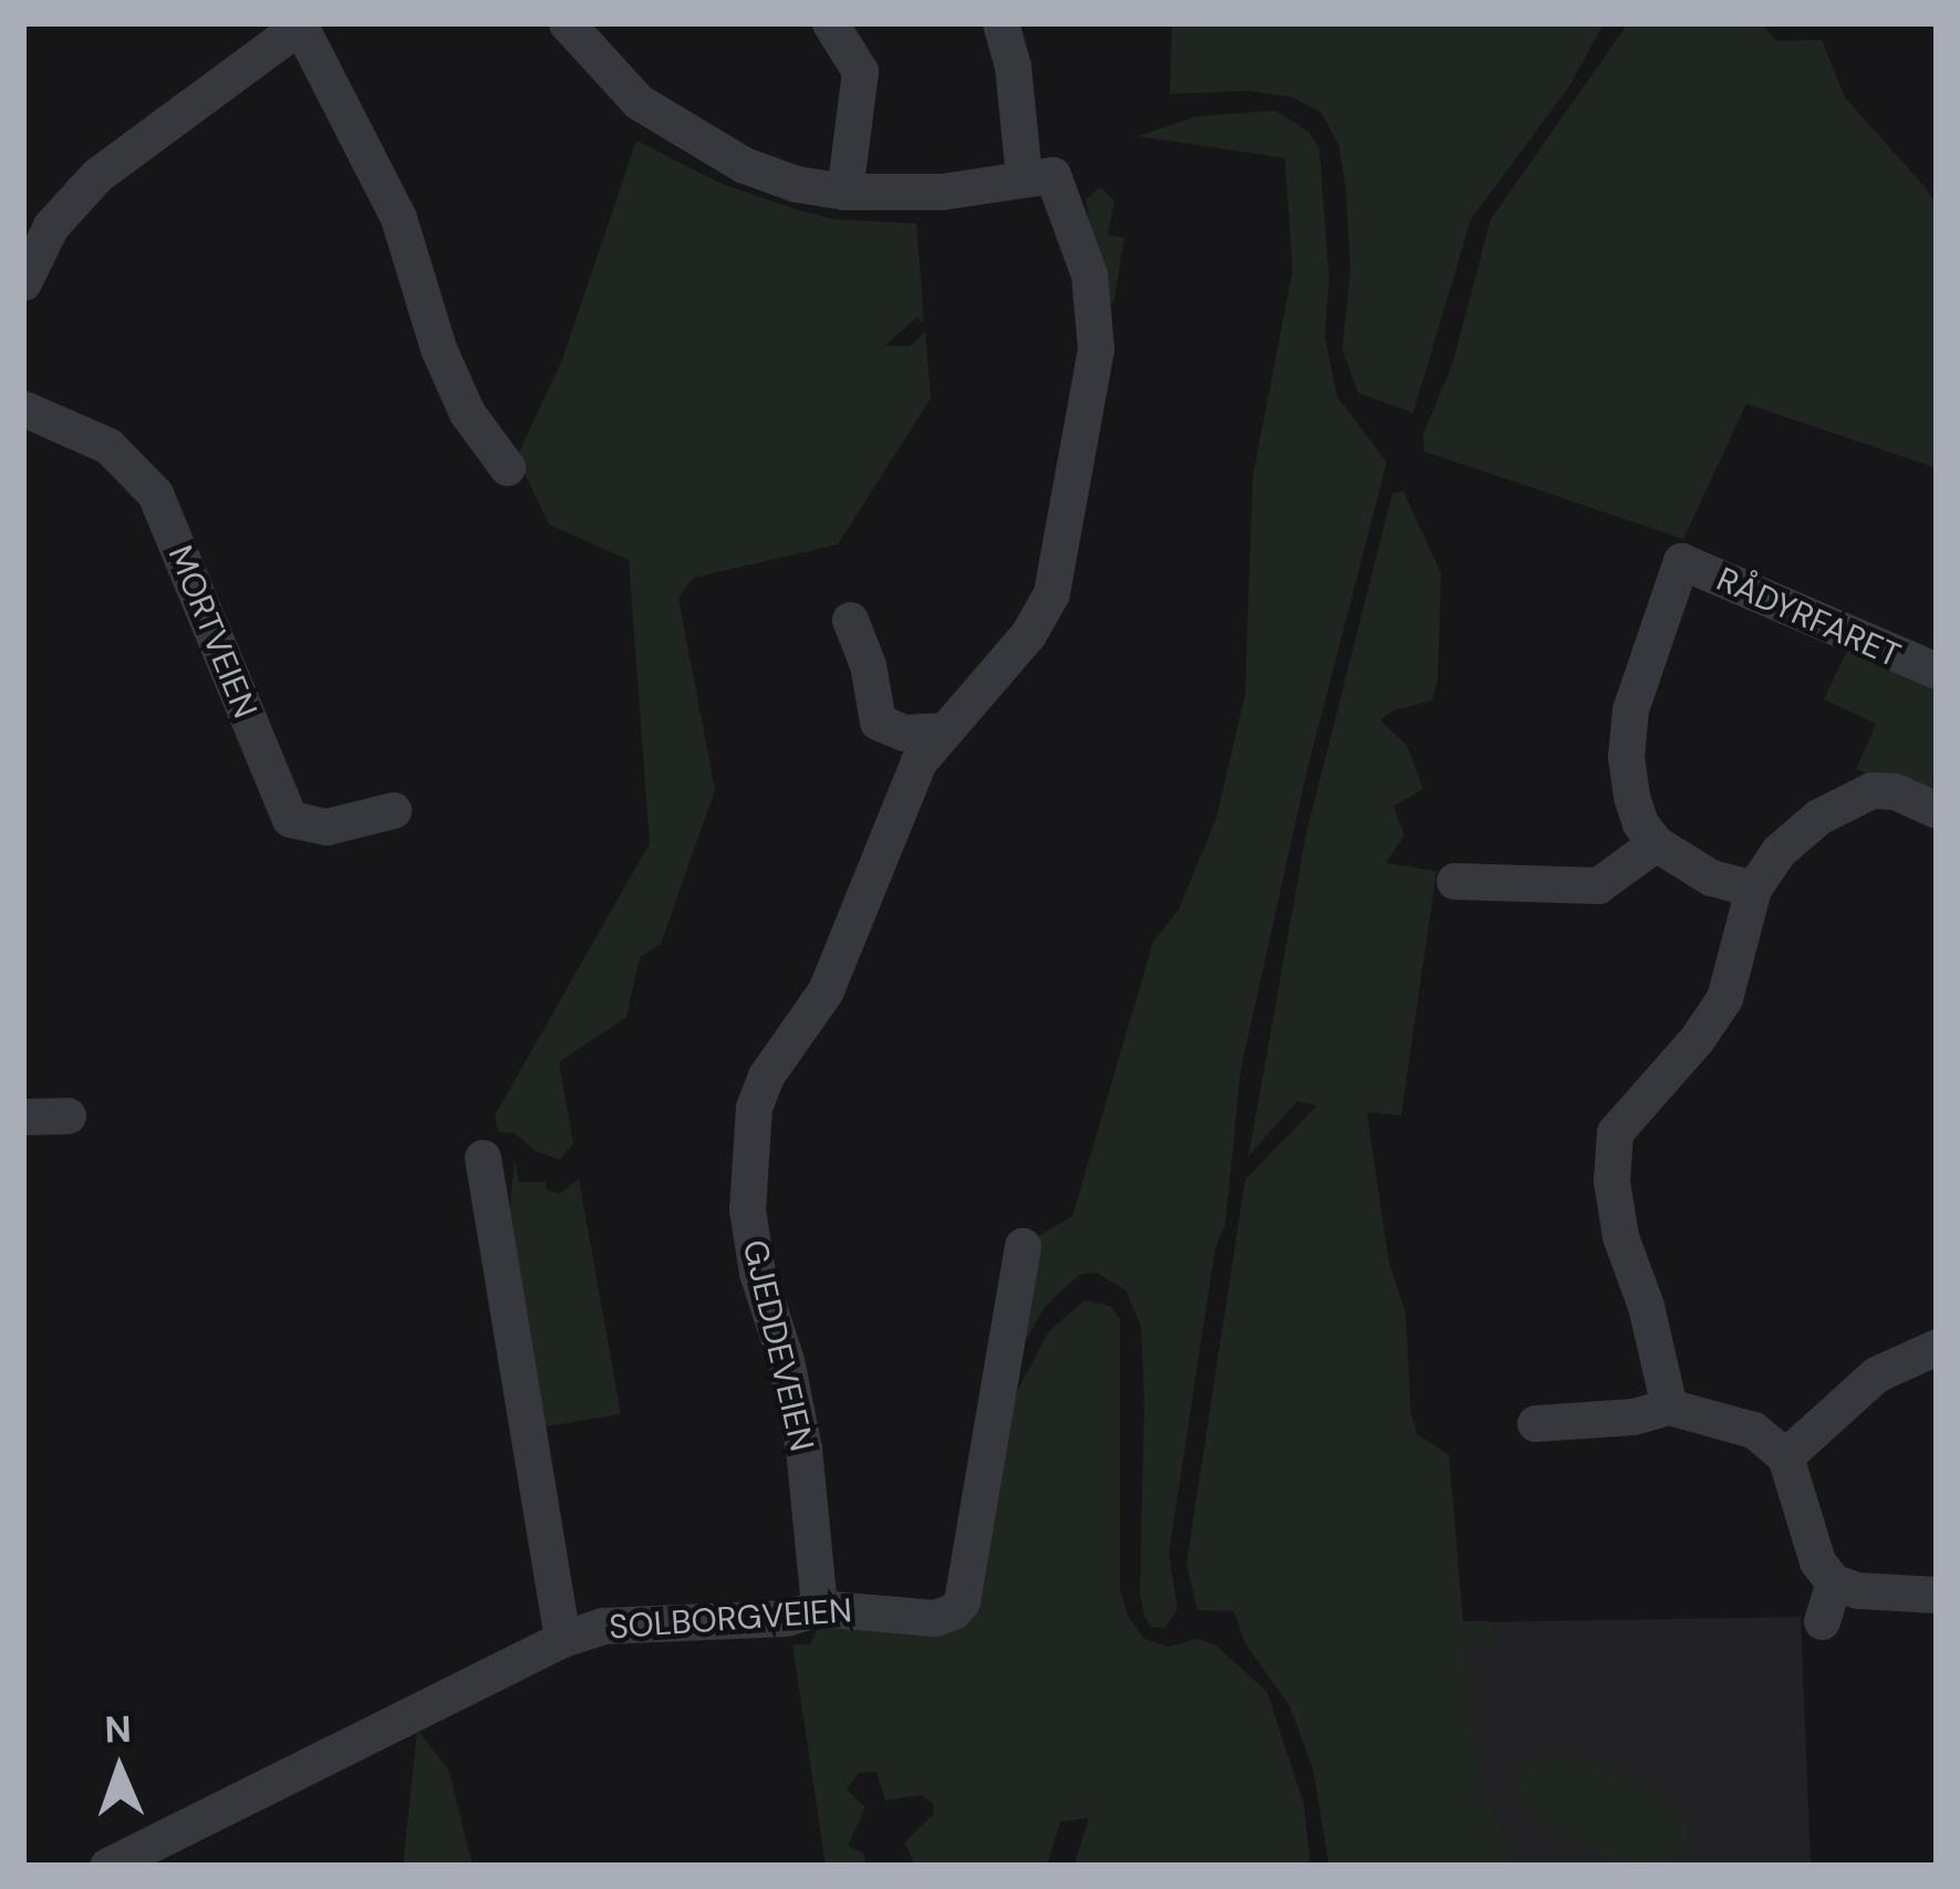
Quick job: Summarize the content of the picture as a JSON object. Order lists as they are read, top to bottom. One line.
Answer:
{"streets":{"street":["RÅDYRFARET","MORTVEIEN","GJEDDEVEIEN","SOLBORGVEIEN"]},"crossings":[["GJEDDEVEIEN","SOLBORGVEIEN"]],"north":"top"}
